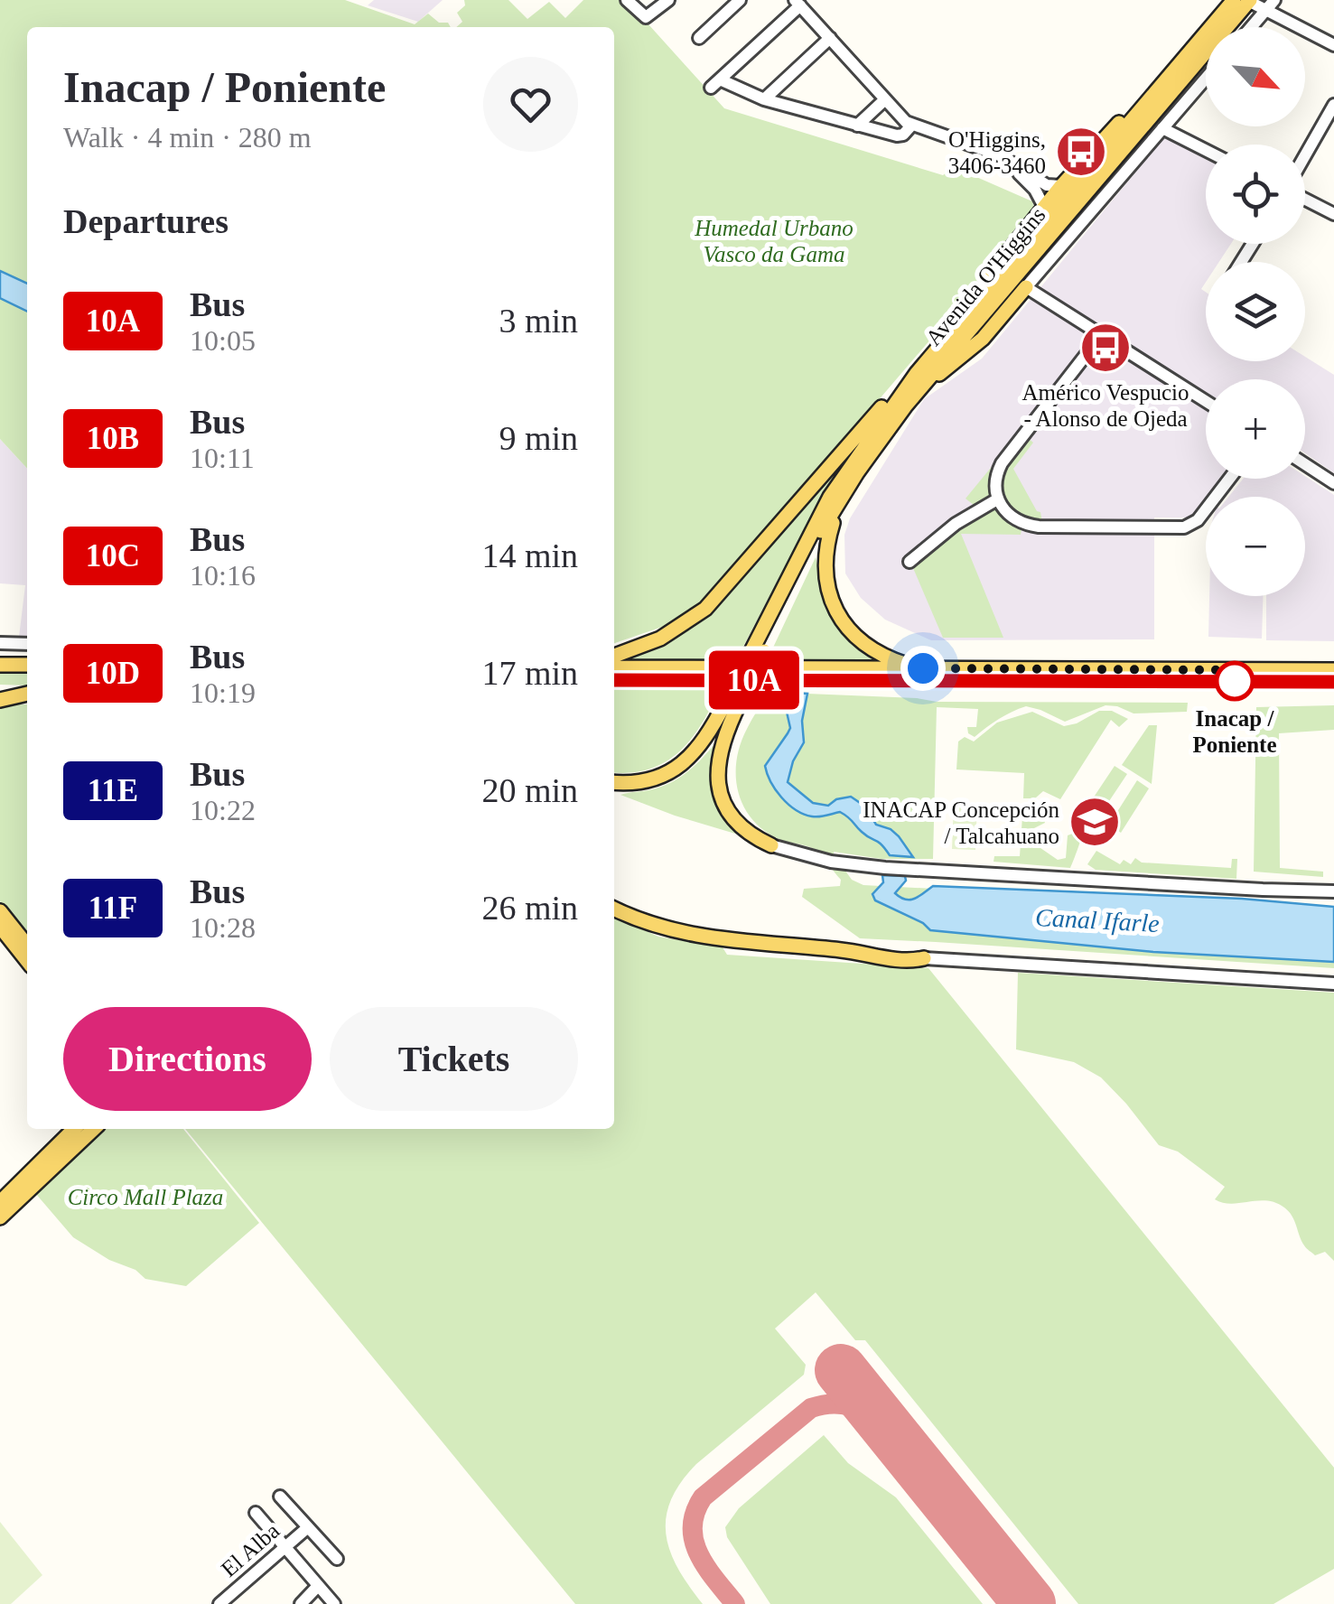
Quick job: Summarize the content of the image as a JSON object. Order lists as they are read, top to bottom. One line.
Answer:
{"streets":{"main road":["Avenida O'Higgins"],"street":["El Alba"]},"water":["Canal Ifarle"],"parks":["Humedal Urbano Vasco da Gama","Circo Mall Plaza"],"places":{"bus stop":["O'Higgins, 3406-3460","Américo Vespucio - Alonso de Ojeda"],"other":["Inacap / Poniente"],"school or university":["INACAP Concepción / Talcahuano"]},"lines":["bus line 10A"],"north":"bottom right","page":{"on_map":"10A","map_buttons":["+","−"],"heading":[["Inacap / Poniente","Walk · 4 min · 280 m"],"Departures"],"list":[{"mark":"10A","name":"Bus","note":"10:05","value":"3 min"},{"mark":"10B","name":"Bus","note":"10:11","value":"9 min"},{"mark":"10C","name":"Bus","note":"10:16","value":"14 min"},{"mark":"10D","name":"Bus","note":"10:19","value":"17 min"},{"mark":"11E","name":"Bus","note":"10:22","value":"20 min"},{"mark":"11F","name":"Bus","note":"10:28","value":"26 min"}],"buttons":["Directions","Tickets"]}}
